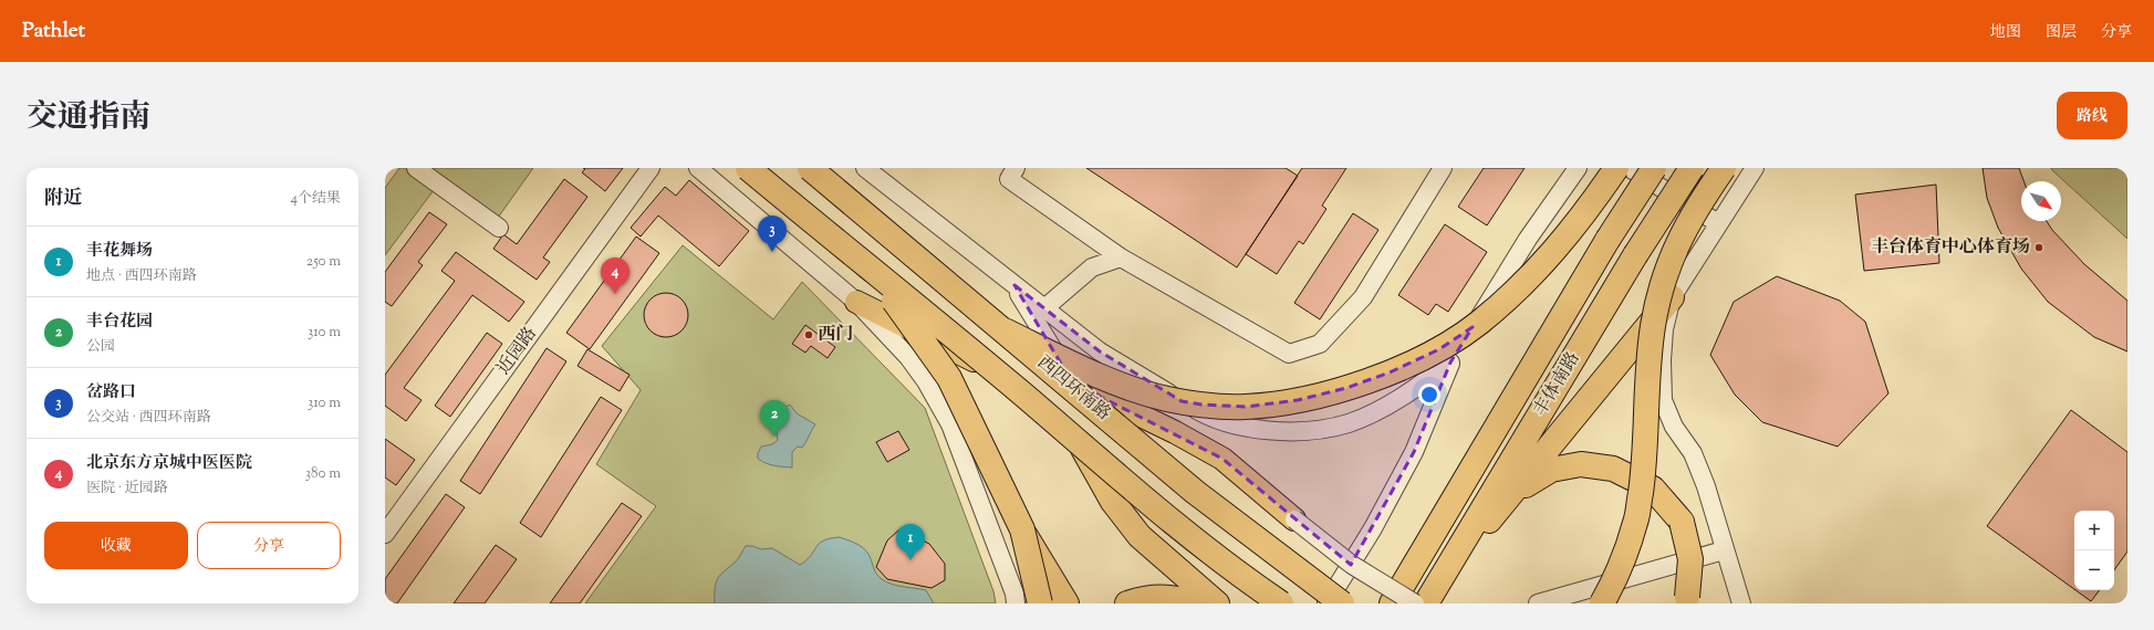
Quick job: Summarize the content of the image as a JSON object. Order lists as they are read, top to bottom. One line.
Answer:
{"streets":{"highway":["丰体南路","西四环南路"],"street":["近园路"]},"places":["丰台体育中心体育场","西门"],"north":"bottom right","page":{"header":"Pathlet","nav":["地图","图层","分享"],"title":"交通指南","buttons":["路线",["收藏","分享"]],"heading":["附近","4个结果"],"pins":["3","4","2","1"],"list":[{"mark":"1","name":"丰花舞场","note":"地点 · 西四环南路","value":"250 m"},{"mark":"2","name":"丰台花园","note":"公园","value":"310 m"},{"mark":"3","name":"岔路口","note":"公交站 · 西四环南路","value":"310 m"},{"mark":"4","name":"北京东方京城中医医院","note":"医院 · 近园路","value":"380 m"}],"map_buttons":["+","−"]}}
